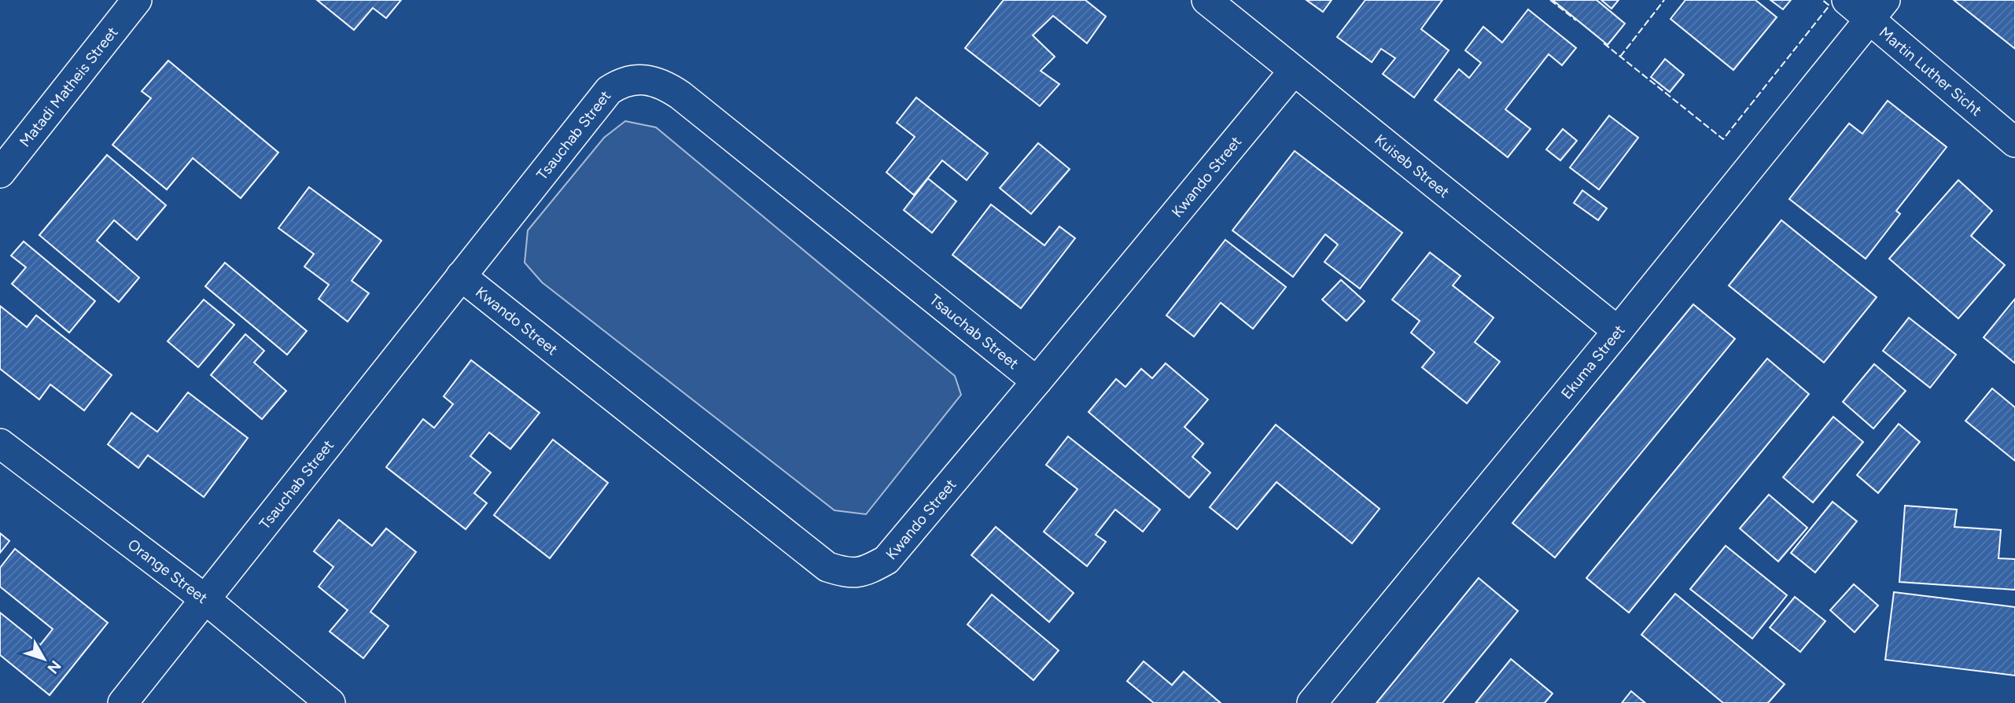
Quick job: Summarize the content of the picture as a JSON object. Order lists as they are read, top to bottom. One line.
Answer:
{"streets":{"street":["Martin Luther Sicht","Matadi Matheis Street","Tsauchab Street","Kuiseb Street","Kwando Street","Ekuma Street","Orange Street"]},"crossings":[["Martin Luther Sicht","Ekuma Street"],["Tsauchab Street","Kwando Street"],["Tsauchab Street","Orange Street"],["Kuiseb Street","Kwando Street"],["Kuiseb Street","Ekuma Street"]],"north":"bottom right"}
